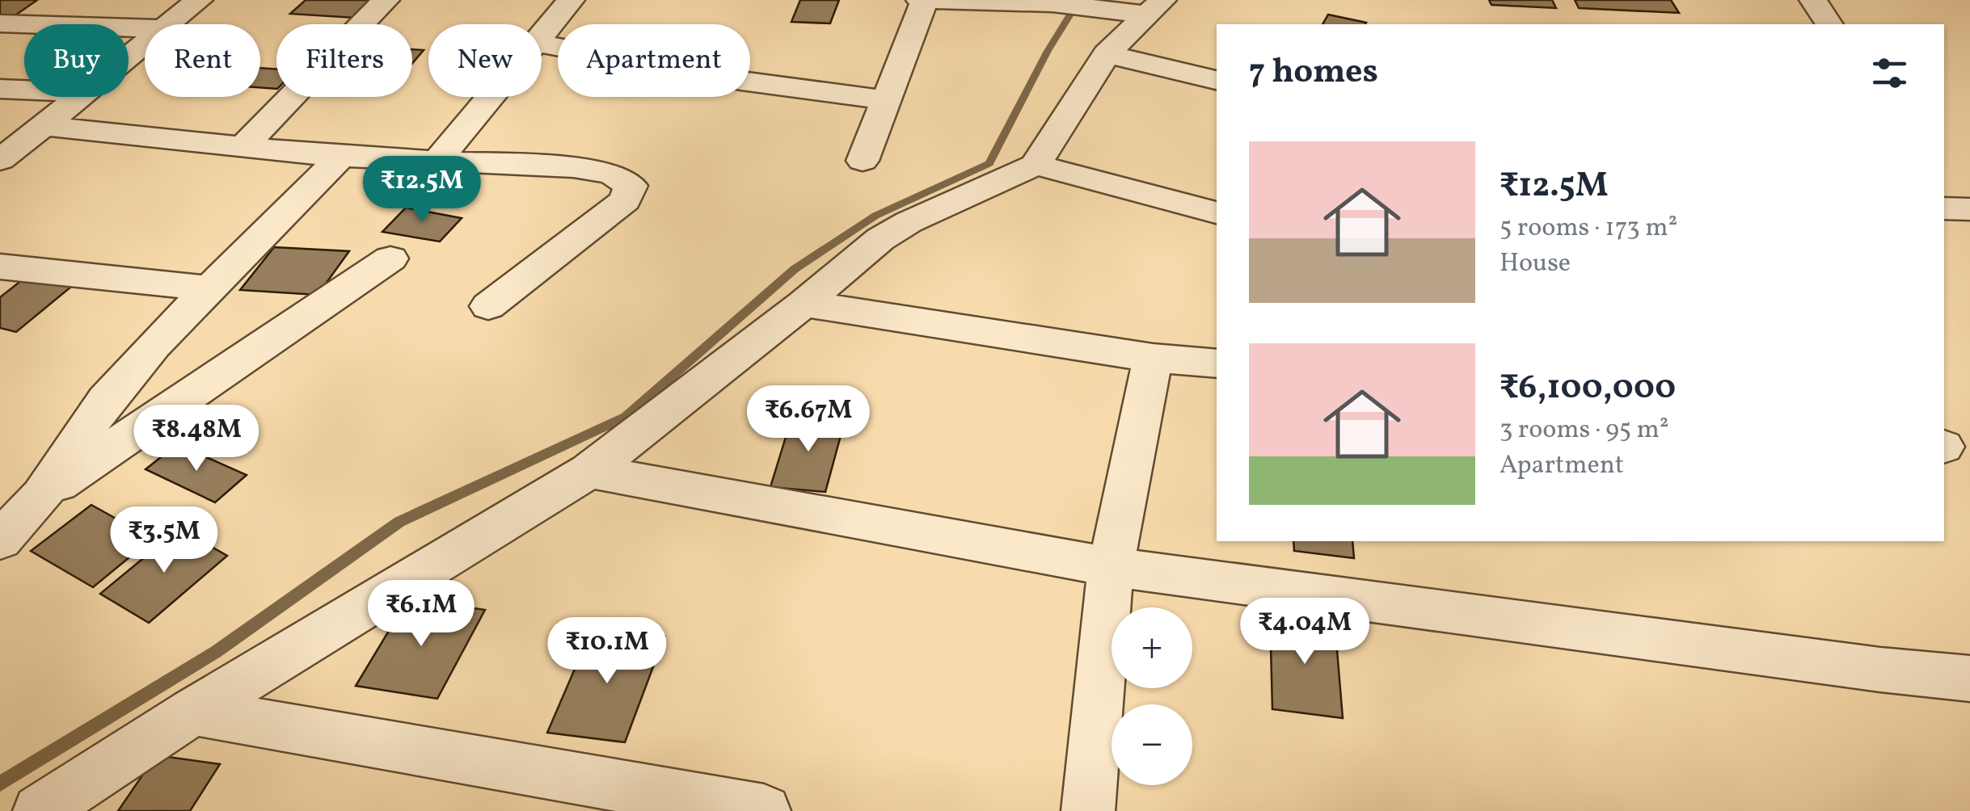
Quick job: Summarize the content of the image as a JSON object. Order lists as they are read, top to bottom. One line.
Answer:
{"page":{"chip":["Buy","Rent","Filters","New","Apartment"],"heading":"7 homes","list":[{"name":"₹12.5M","note":"5 rooms · 173 m² · House"},{"name":"₹6,100,000","note":"3 rooms · 95 m² · Apartment"}],"price":["₹12.5M","₹6.67M","₹8.48M","₹3.5M","₹6.1M","₹4.04M","₹10.1M"],"map_buttons":["+","−"]}}
